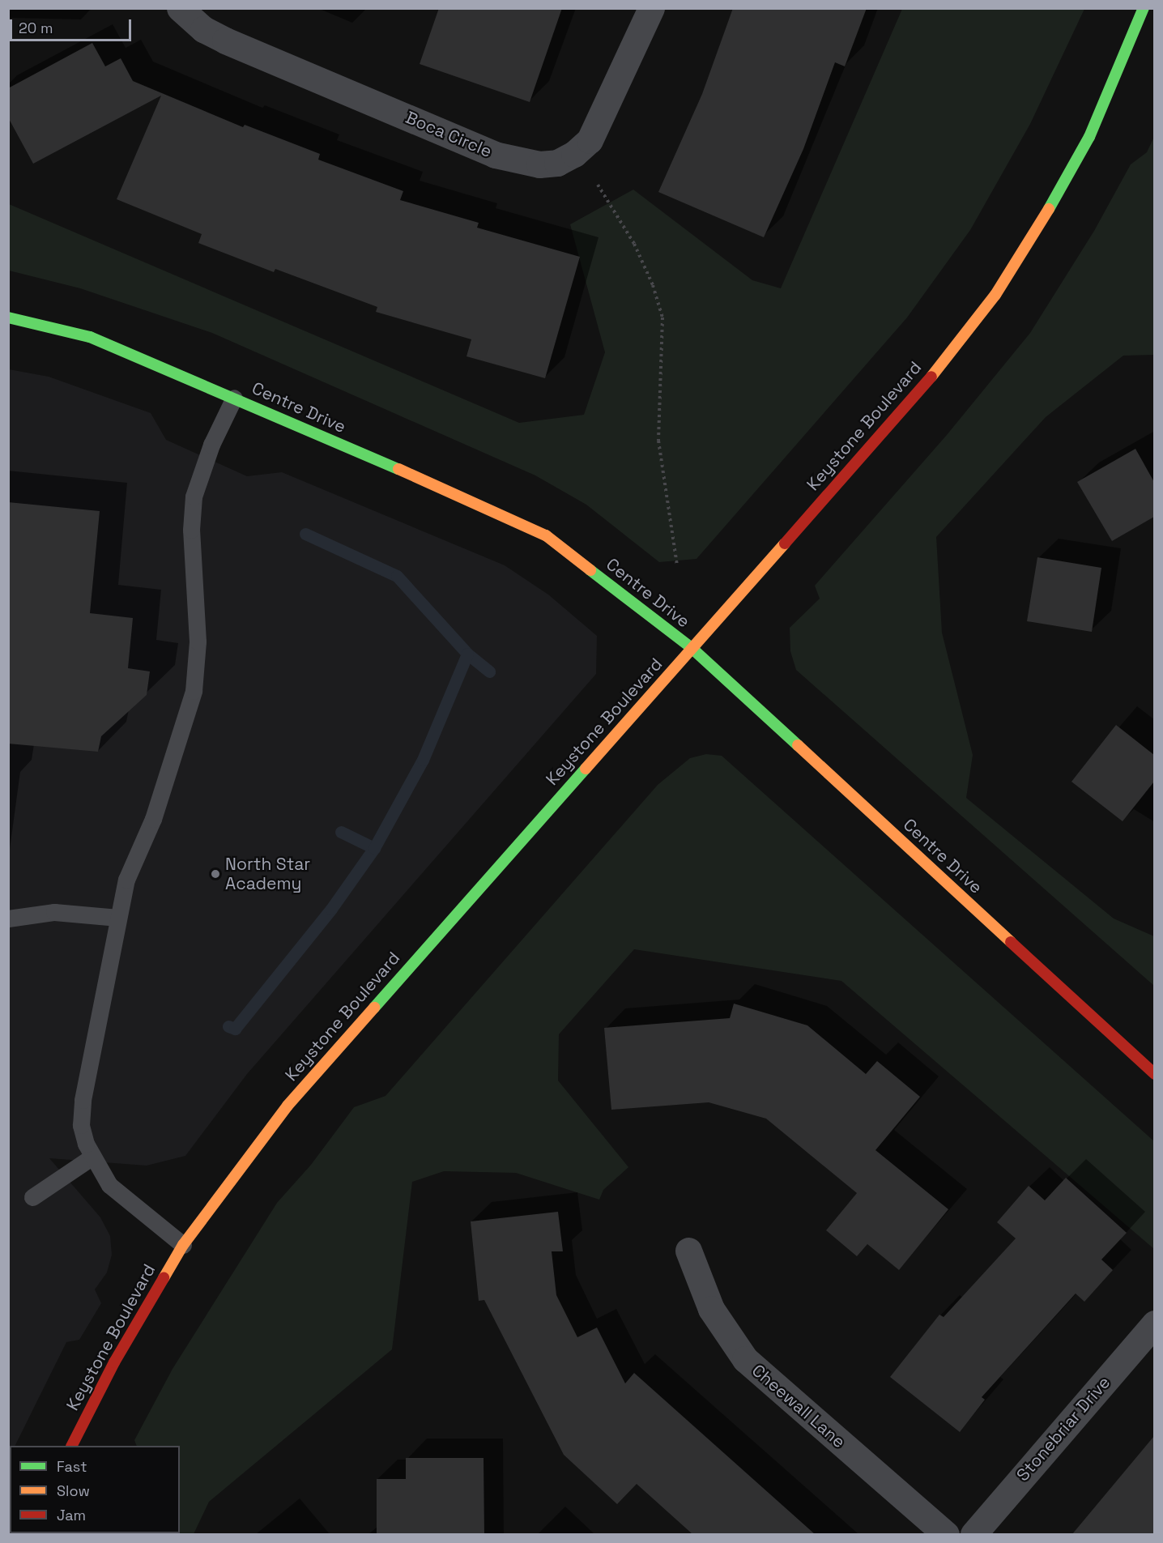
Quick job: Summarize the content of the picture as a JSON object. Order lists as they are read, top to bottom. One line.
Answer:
{"streets":{"street":["Boca Circle","Centre Drive","Keystone Boulevard","Cheewall Lane","Stonebriar Drive"]},"crossings":[["Centre Drive","Keystone Boulevard"]],"places":["North Star Academy"],"legend":["Fast","Slow","Jam"],"scale_bar":"20 m"}
